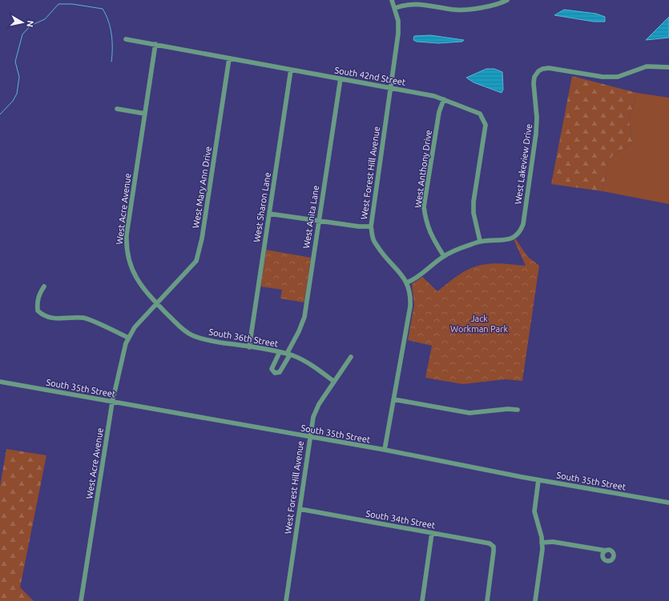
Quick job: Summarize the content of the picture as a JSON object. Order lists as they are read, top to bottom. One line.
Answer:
{"streets":{"street":["South 42nd Street","West Lakeview Drive","West Anthony Drive","West Forest Hill Avenue","West Mary Ann Drive","West Sharon Lane","West Acre Avenue","West Anita Lane","South 36th Street","South 35th Street","South 34th Street"]},"crossings":[["South 42nd Street","West Lakeview Drive"],["South 42nd Street","West Anthony Drive"],["South 42nd Street","West Forest Hill Avenue"],["South 42nd Street","West Mary Ann Drive"],["South 42nd Street","West Sharon Lane"],["South 42nd Street","West Acre Avenue"],["South 42nd Street","West Anita Lane"],["West Forest Hill Avenue","South 36th Street"],["West Forest Hill Avenue","South 35th Street"],["West Forest Hill Avenue","South 34th Street"],["West Mary Ann Drive","West Acre Avenue"],["West Mary Ann Drive","South 36th Street"],["West Sharon Lane","South 36th Street"],["West Acre Avenue","South 36th Street"],["West Acre Avenue","South 35th Street"],["West Anita Lane","South 36th Street"]],"parks":["Jack Workman Park"],"north":"right"}
